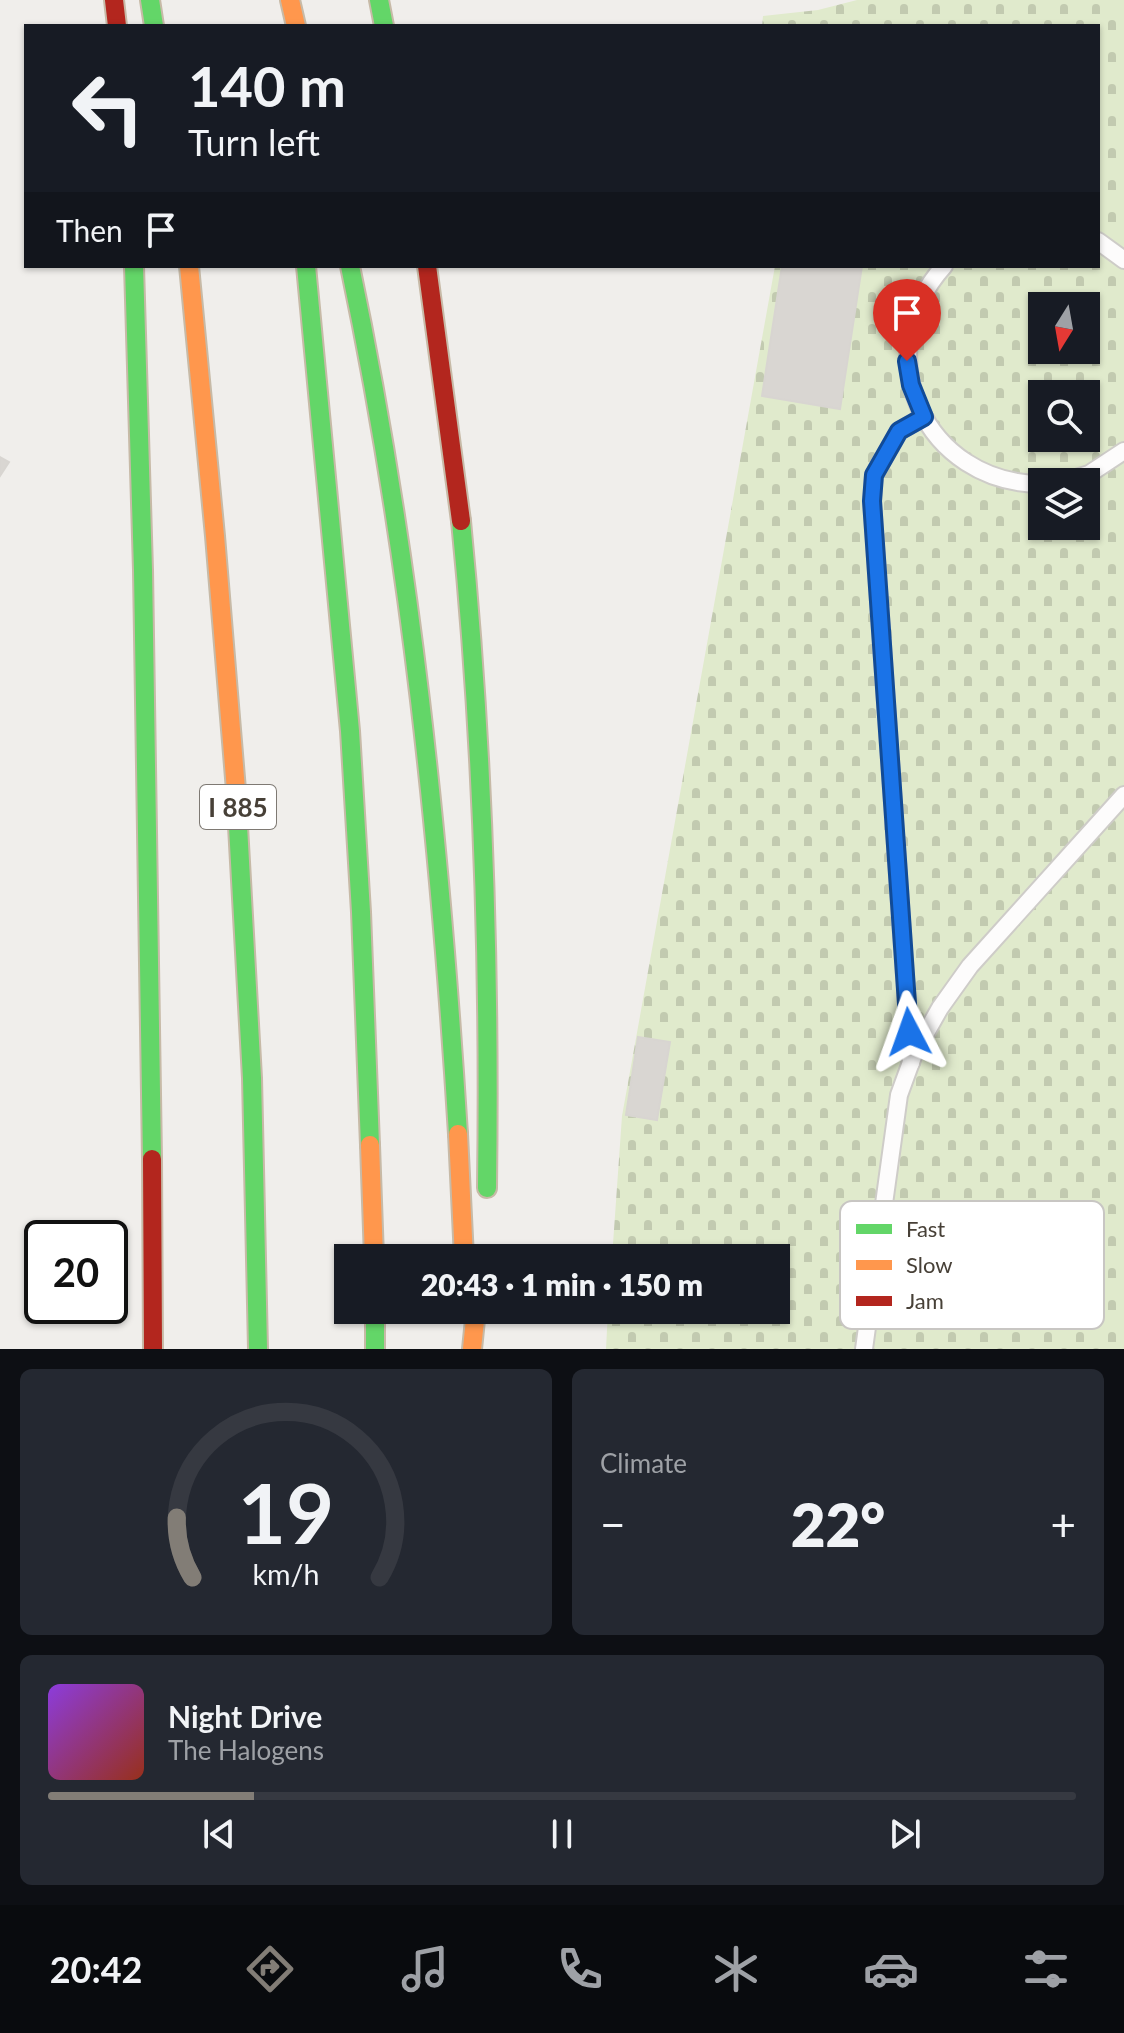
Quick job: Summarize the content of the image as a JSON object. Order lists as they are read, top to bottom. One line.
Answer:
{"streets":{"highway":["I 885"]},"legend":["Fast","Slow","Jam"],"north":"bottom","page":{"turn":["140 m","Turn left"],"then":"Then","limit":"20","trip":"20:43 · 1 min · 150 m","tile":"Climate","heat":["−","22°","+"],"song":["Night Drive","The Halogens"],"tabs":"20:42","gauge":["19","km/h"]}}
